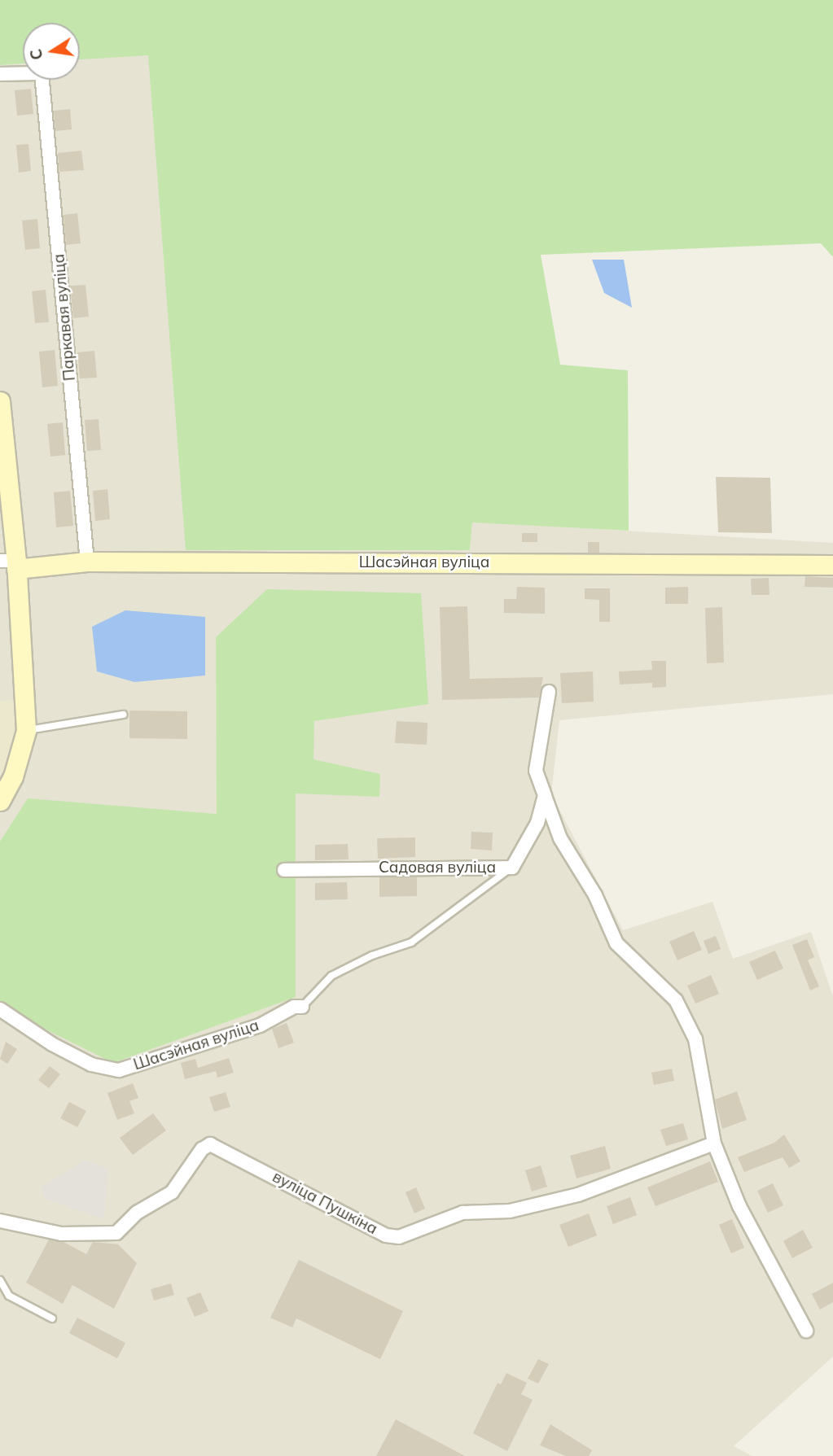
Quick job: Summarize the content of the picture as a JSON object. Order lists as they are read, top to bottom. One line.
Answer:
{"streets":{"main road":["Шасэйная вуліца"],"street":["Паркавая вуліца","Садовая вуліца","вуліца Пушкіна"]},"crossings":[["Паркавая вуліца","Шасэйная вуліца"]],"north":"left"}
